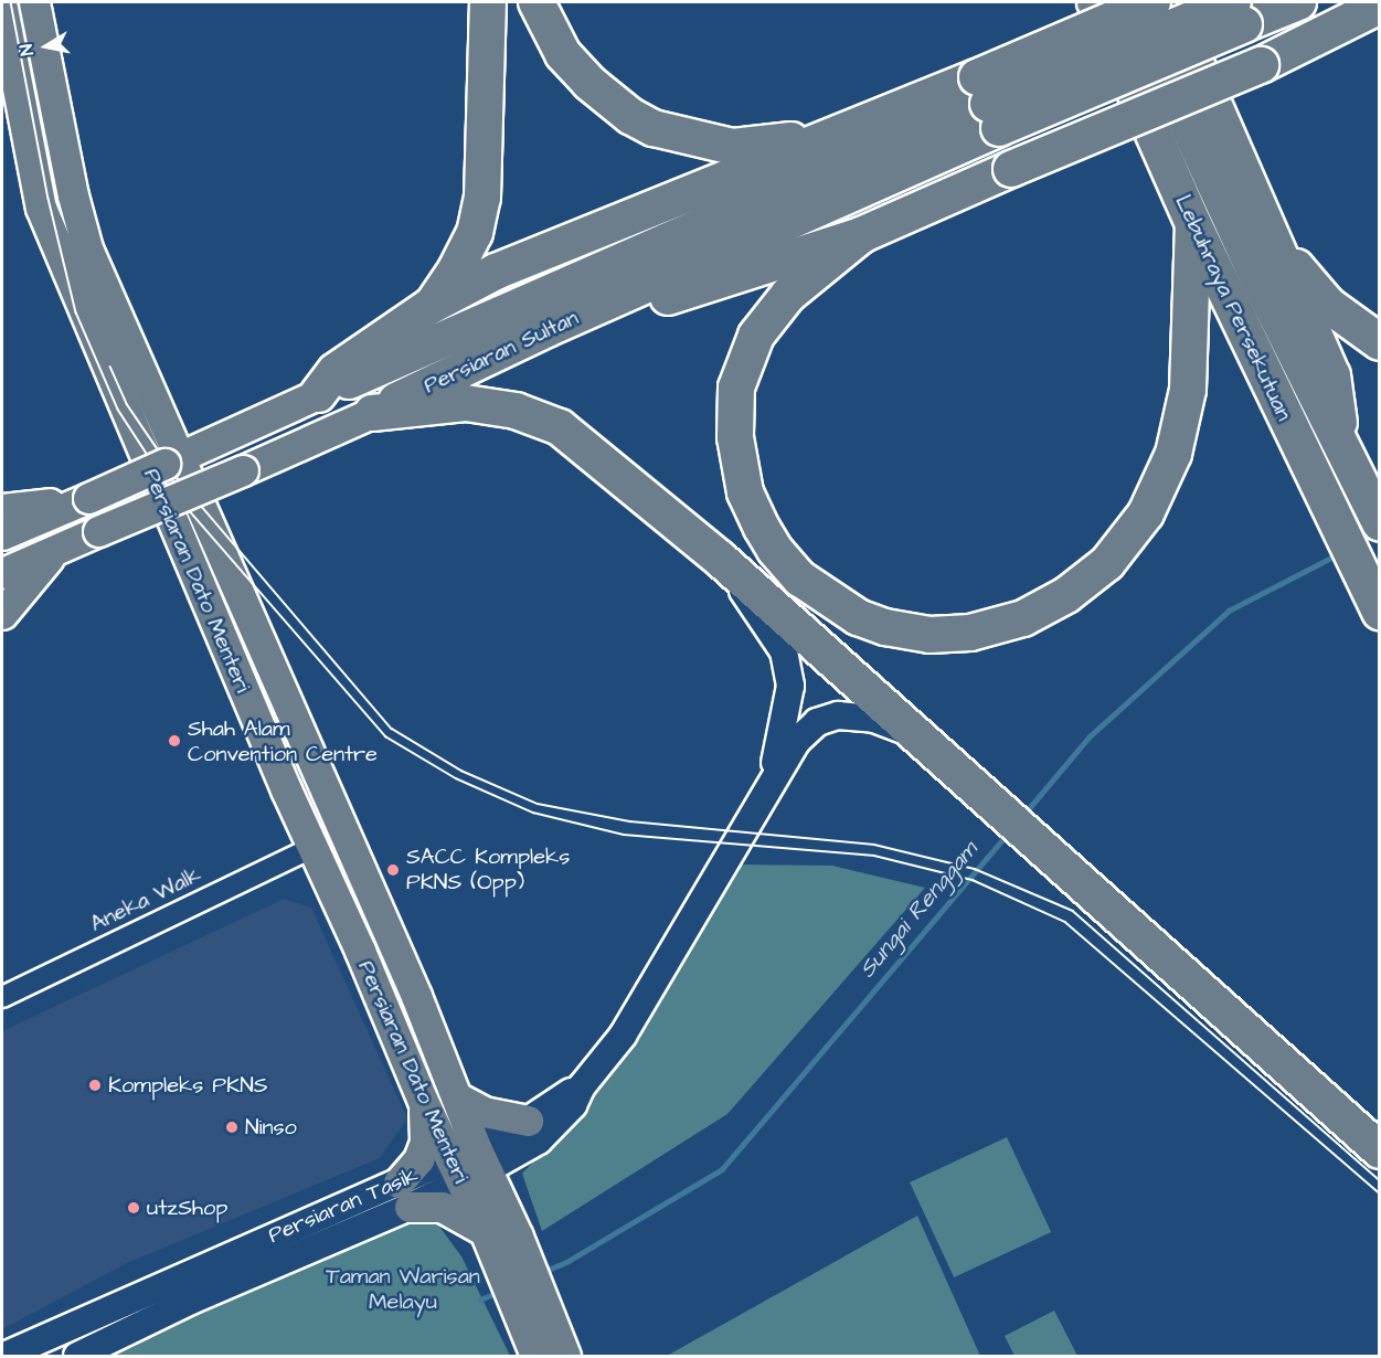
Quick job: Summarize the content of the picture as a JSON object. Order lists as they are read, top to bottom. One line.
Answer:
{"streets":{"highway":["Lebuhraya Persekutuan","Persiaran Sultan"],"main road":["Persiaran Dato Menteri","Persiaran Tasik"],"street":["Aneka Walk"]},"crossings":[["Persiaran Dato Menteri","Aneka Walk"],["Persiaran Dato Menteri","Persiaran Tasik"]],"water":["Sungai Renggam"],"parks":["Taman Warisan Melayu"],"places":["Shah Alam Convention Centre","SACC Kompleks PKNS (Opp)","Kompleks PKNS","Ninso","utzShop"],"north":"left"}
